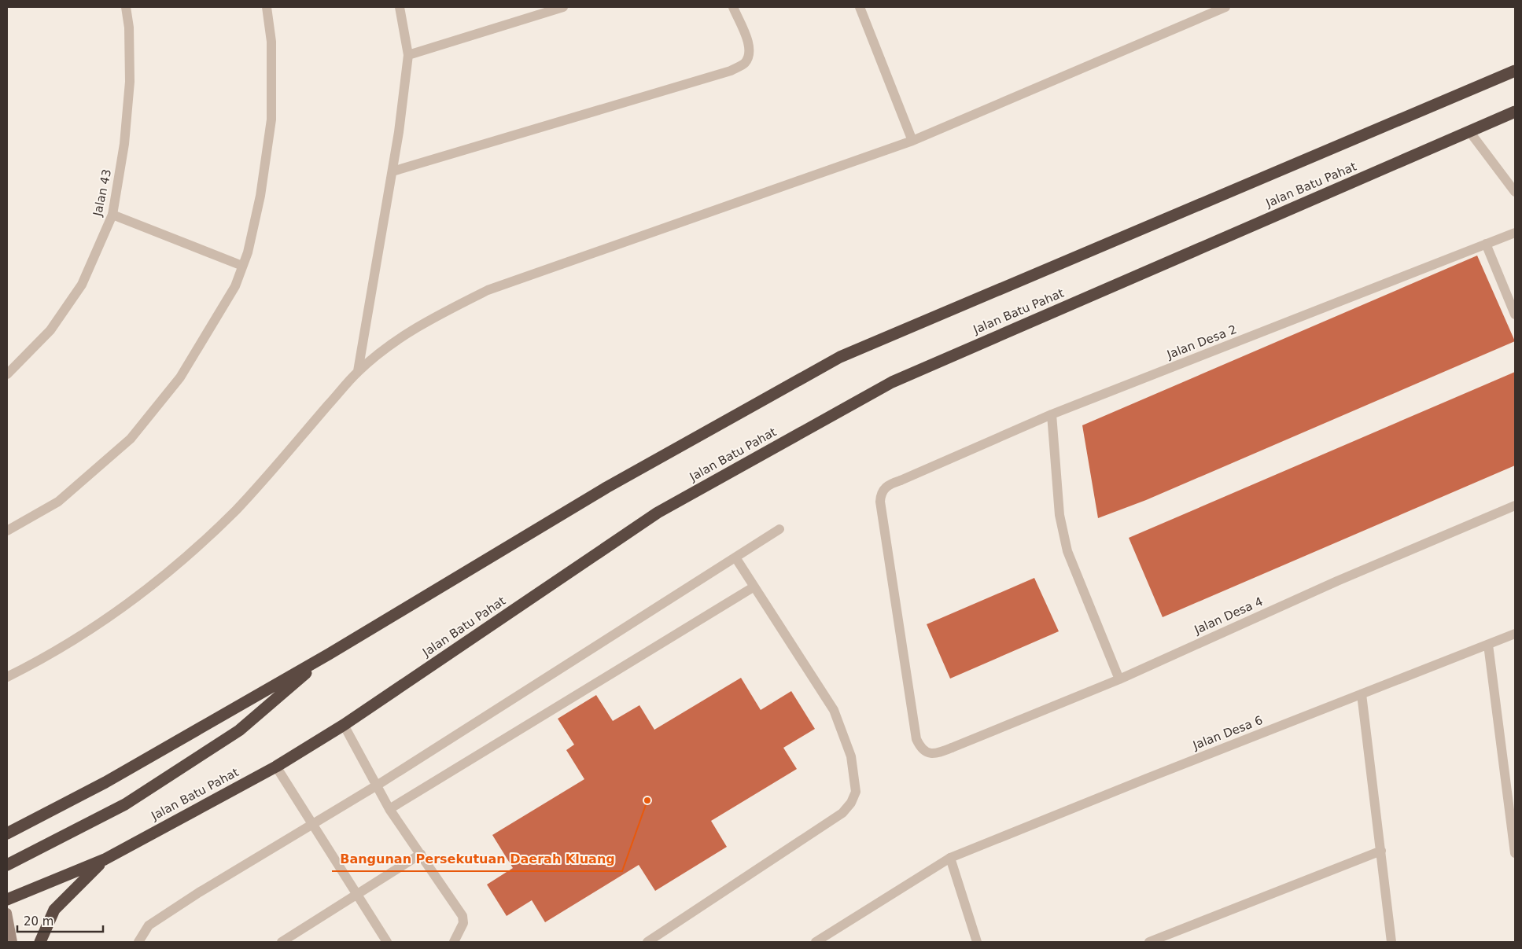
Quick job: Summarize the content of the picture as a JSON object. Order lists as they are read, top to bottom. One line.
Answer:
{"streets":{"highway":["Jalan Batu Pahat"],"street":["Jalan 43","Jalan Desa 2","Jalan Desa 4","Jalan Desa 6"]},"crossings":[["Jalan Desa 2","Jalan Desa 4"]],"places":["Bangunan Persekutuan Daerah Kluang"],"scale_bar":"20 m"}
